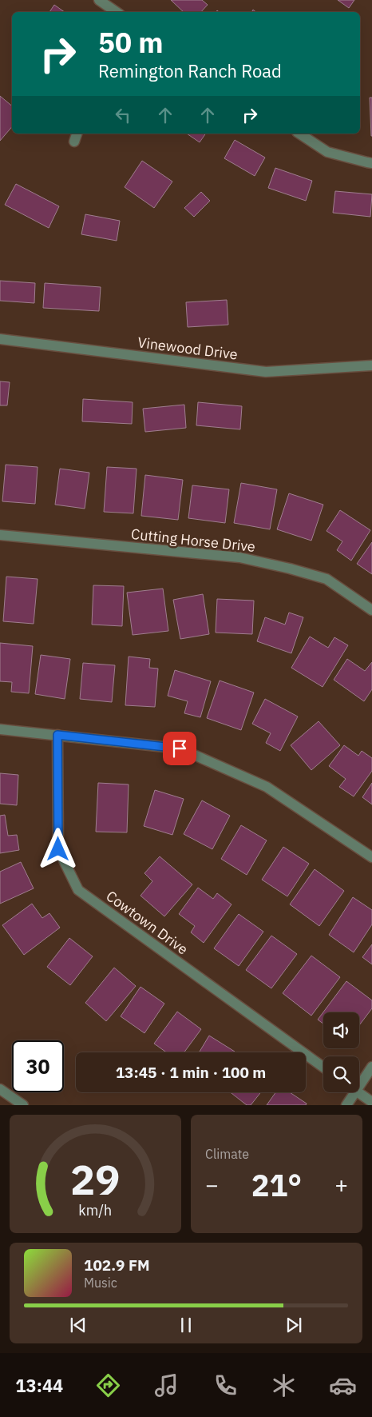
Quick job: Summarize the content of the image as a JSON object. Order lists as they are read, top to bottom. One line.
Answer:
{"streets":{"street":["Vinewood Drive","Cutting Horse Drive","Cowtown Drive"]},"page":{"turn":["50 m","Remington Ranch Road"],"limit":"30","trip":"13:45 · 1 min · 100 m","tile":"Climate","heat":["−","21°","+"],"song":["102.9 FM","Music"],"tabs":"13:44","gauge":["29","km/h"]}}
